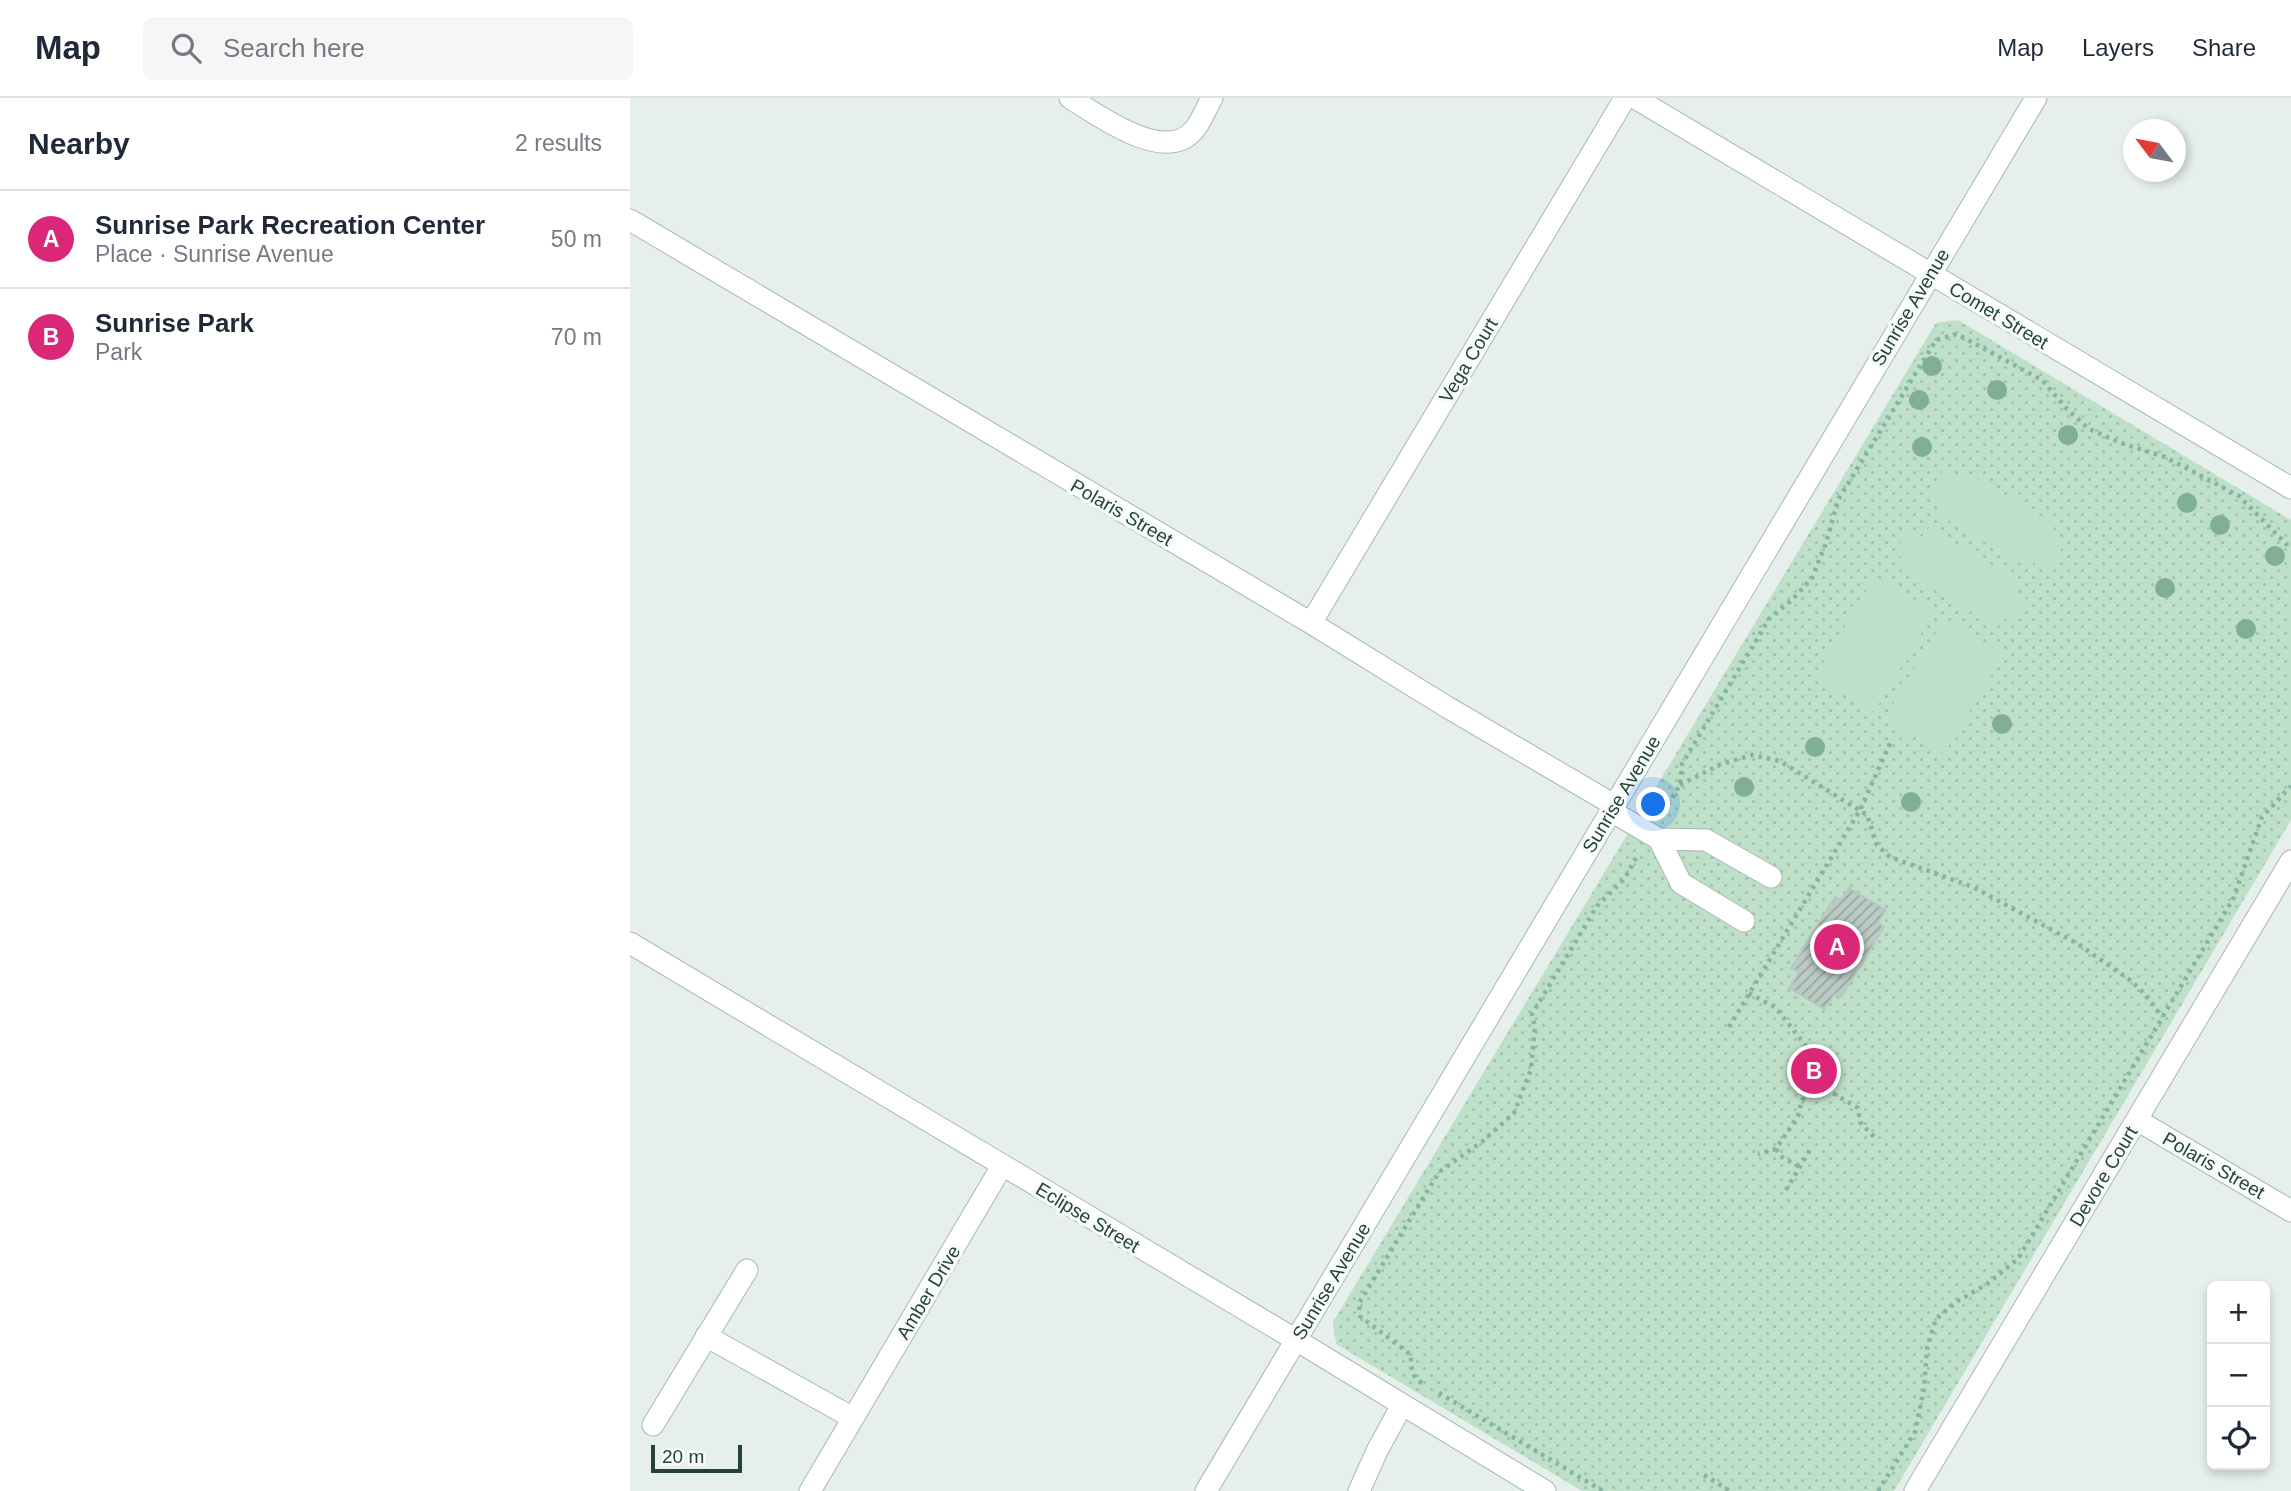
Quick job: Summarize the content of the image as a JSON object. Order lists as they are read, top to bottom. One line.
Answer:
{"streets":{"street":["Sunrise Avenue","Comet Street","Vega Court","Polaris Street","Devore Court","Eclipse Street","Amber Drive"]},"crossings":[["Sunrise Avenue","Comet Street"],["Sunrise Avenue","Polaris Street"],["Sunrise Avenue","Eclipse Street"],["Vega Court","Polaris Street"],["Polaris Street","Devore Court"],["Eclipse Street","Amber Drive"]],"scale_bar":"20 m","north":"top left","page":{"header":"Map","search":"Search here","nav":["Map","Layers","Share"],"heading":["Nearby","2 results"],"list":[{"mark":"A","name":"Sunrise Park Recreation Center","note":"Place · Sunrise Avenue","value":"50 m"},{"mark":"B","name":"Sunrise Park","note":"Park","value":"70 m"}],"pins":["A","B"],"map_buttons":["+","−"],"scale":"20 m"}}
